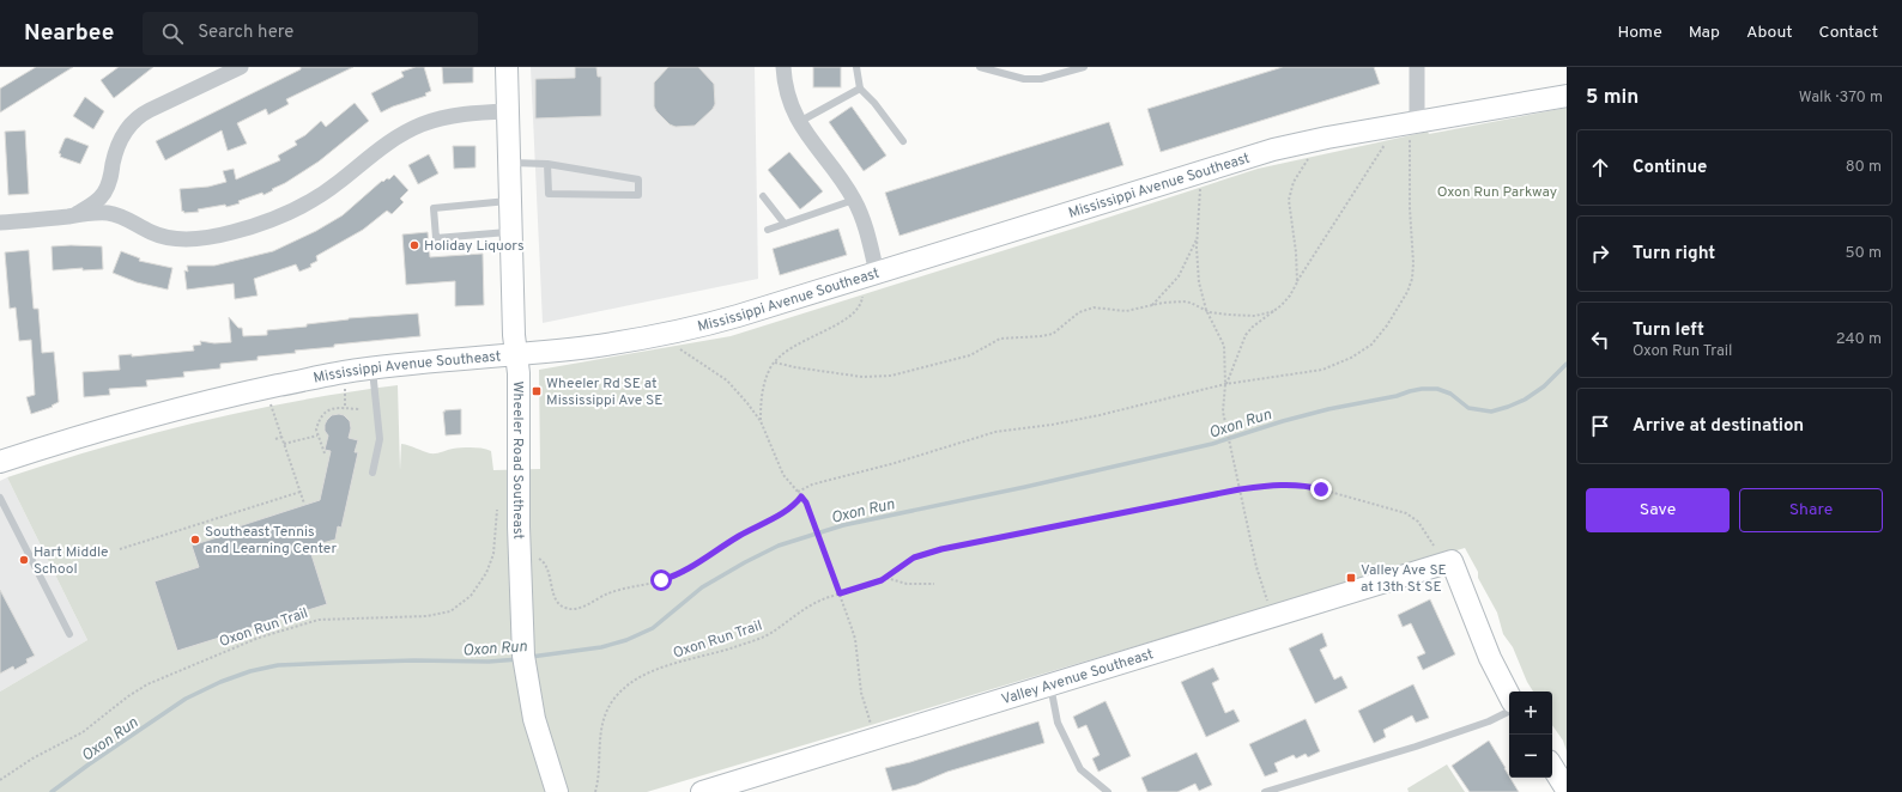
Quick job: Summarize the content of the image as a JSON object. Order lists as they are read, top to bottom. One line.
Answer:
{"streets":{"main road":["Mississippi Avenue Southeast","Wheeler Road Southeast","Valley Avenue Southeast"],"path":["Oxon Run Trail"]},"crossings":[["Mississippi Avenue Southeast","Wheeler Road Southeast"]],"water":["Oxon Run"],"parks":["Oxon Run Parkway"],"places":{"other":["Holiday Liquors","Southeast Tennis and Learning Center","Hart Middle School"],"transit":["Wheeler Rd SE at Mississippi Ave SE","Valley Ave SE at 13th St SE"]},"page":{"header":"Nearbee","search":"Search here","nav":["Home","Map","About","Contact"],"heading":["5 min","Walk · 370 m"],"list":[["Continue","80 m"],["Turn right","50 m"],["Turn left","Oxon Run Trail","240 m"],"Arrive at destination"],"buttons":["Save","Share"],"map_buttons":["+","−"]}}
